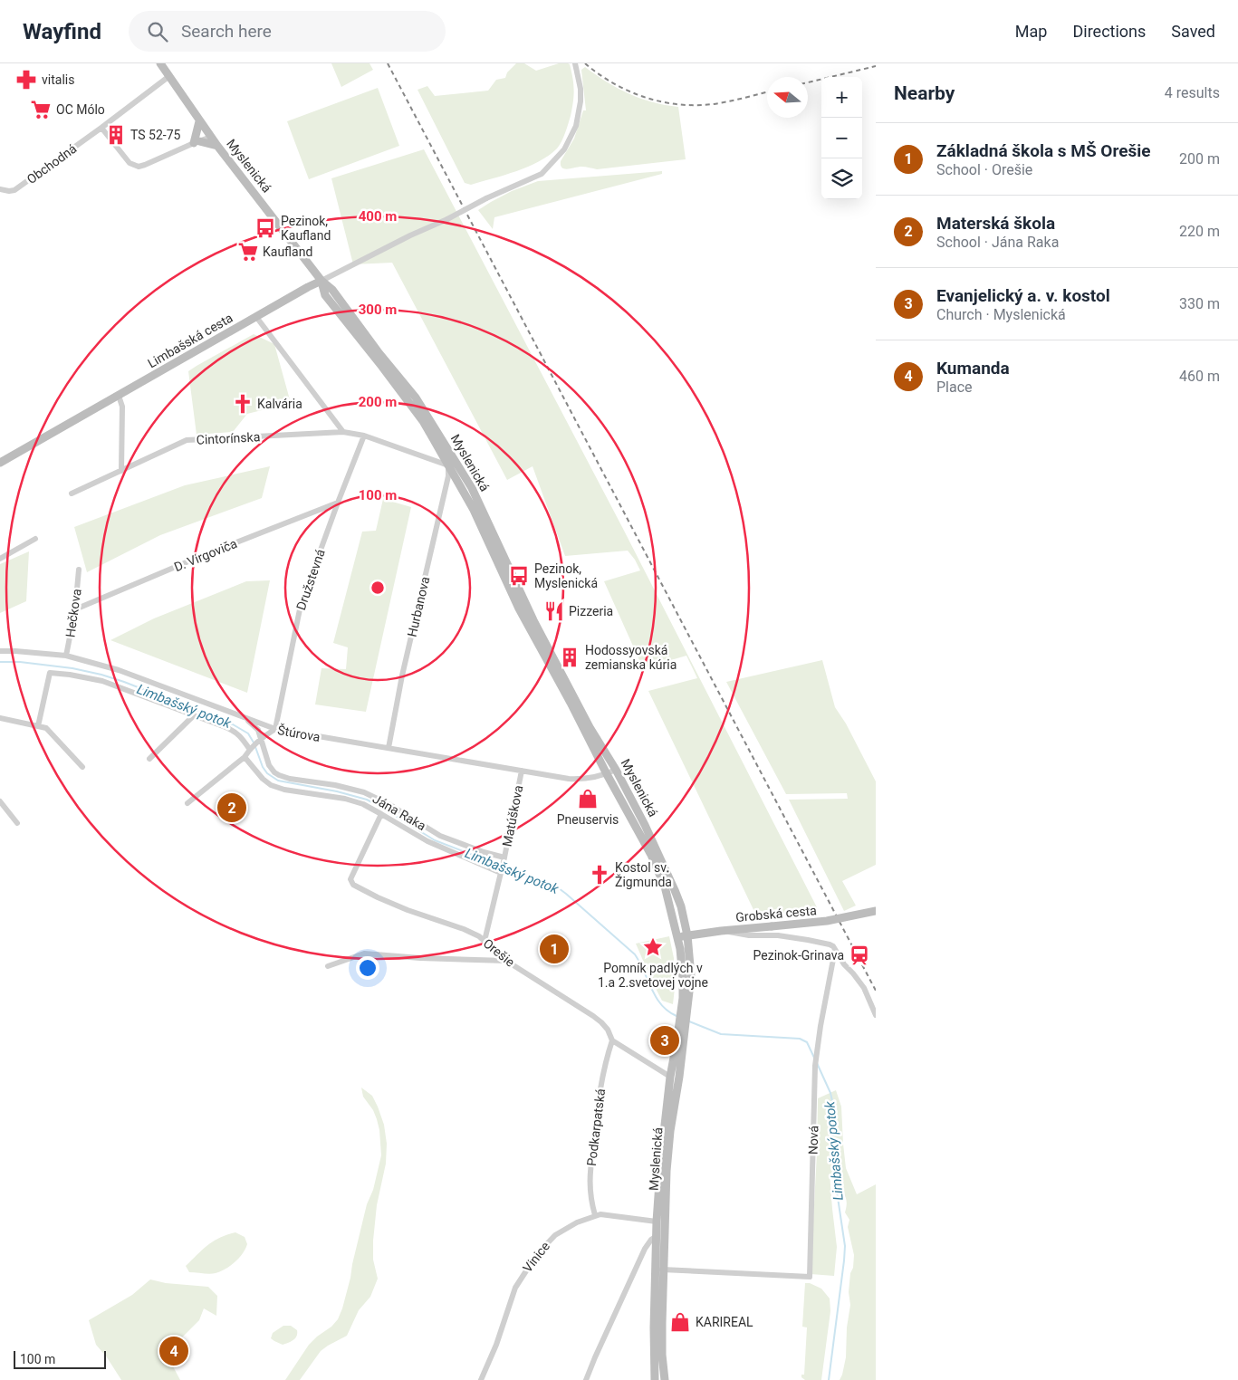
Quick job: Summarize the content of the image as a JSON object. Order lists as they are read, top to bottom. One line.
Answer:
{"streets":{"main road":["Myslenická","Limbašská cesta","Grobská cesta"],"street":["Obchodná","Cintorínska","D. Virgoviča","Družstevná","Hurbanova","Hečkova","Štúrova","Jána Raka","Matúškova","Orešie","Podkarpatská","Nová","Vinice"]},"crossings":[["Obchodná","Myslenická"],["Myslenická","Limbašská cesta"],["Myslenická","Cintorínska"],["Myslenická","Hurbanova"],["Myslenická","Štúrova"],["Myslenická","Grobská cesta"],["Myslenická","Orešie"],["Myslenická","Nová"],["Myslenická","Vinice"],["Cintorínska","Družstevná"],["Cintorínska","Hurbanova"],["D. Virgoviča","Družstevná"],["D. Virgoviča","Hečkova"],["Družstevná","Štúrova"],["Hurbanova","Štúrova"],["Hečkova","Štúrova"],["Štúrova","Jána Raka"],["Štúrova","Matúškova"],["Jána Raka","Matúškova"],["Matúškova","Orešie"],["Orešie","Podkarpatská"],["Podkarpatská","Vinice"]],"water":["Limbašský potok"],"places":{"pharmacy":["vitalis"],"supermarket":["OC Mólo","Kaufland"],"building":["TS 52-75","Hodossyovská zemianska kúria"],"bus stop":["Pezinok, Kaufland","Pezinok, Myslenická"],"church":["Kalvária","Kostol sv. Žigmunda"],"restaurant":["Pizzeria"],"shop":["Pneuservis","KARIREAL"],"place":["Pomník padlých v 1.a 2.svetovej vojne"],"station":["Pezinok-Grinava"]},"scale_bar":"100 m","north":"left","page":{"header":"Wayfind","search":"Search here","nav":["Map","Directions","Saved"],"heading":["Nearby","4 results"],"map_buttons":["+","−"],"list":[{"mark":"1","name":"Základná škola s MŠ Orešie","note":"School · Orešie","value":"200 m"},{"mark":"2","name":"Materská škola","note":"School · Jána Raka","value":"220 m"},{"mark":"3","name":"Evanjelický a. v. kostol","note":"Church · Myslenická","value":"330 m"},{"mark":"4","name":"Kumanda","note":"Place","value":"460 m"}],"pins":["2","1","3","4"],"scale":"100 m"},"rings":["400 m","300 m","200 m","100 m"]}
